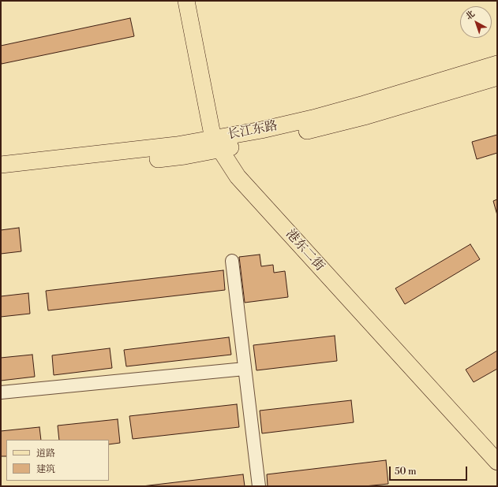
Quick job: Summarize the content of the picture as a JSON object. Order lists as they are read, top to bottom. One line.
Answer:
{"streets":{"main road":["长江东路","港东二街"]},"crossings":[["长江东路","港东二街"]],"legend":["道路","建筑"],"scale_bar":"50 m","north":"top left"}
